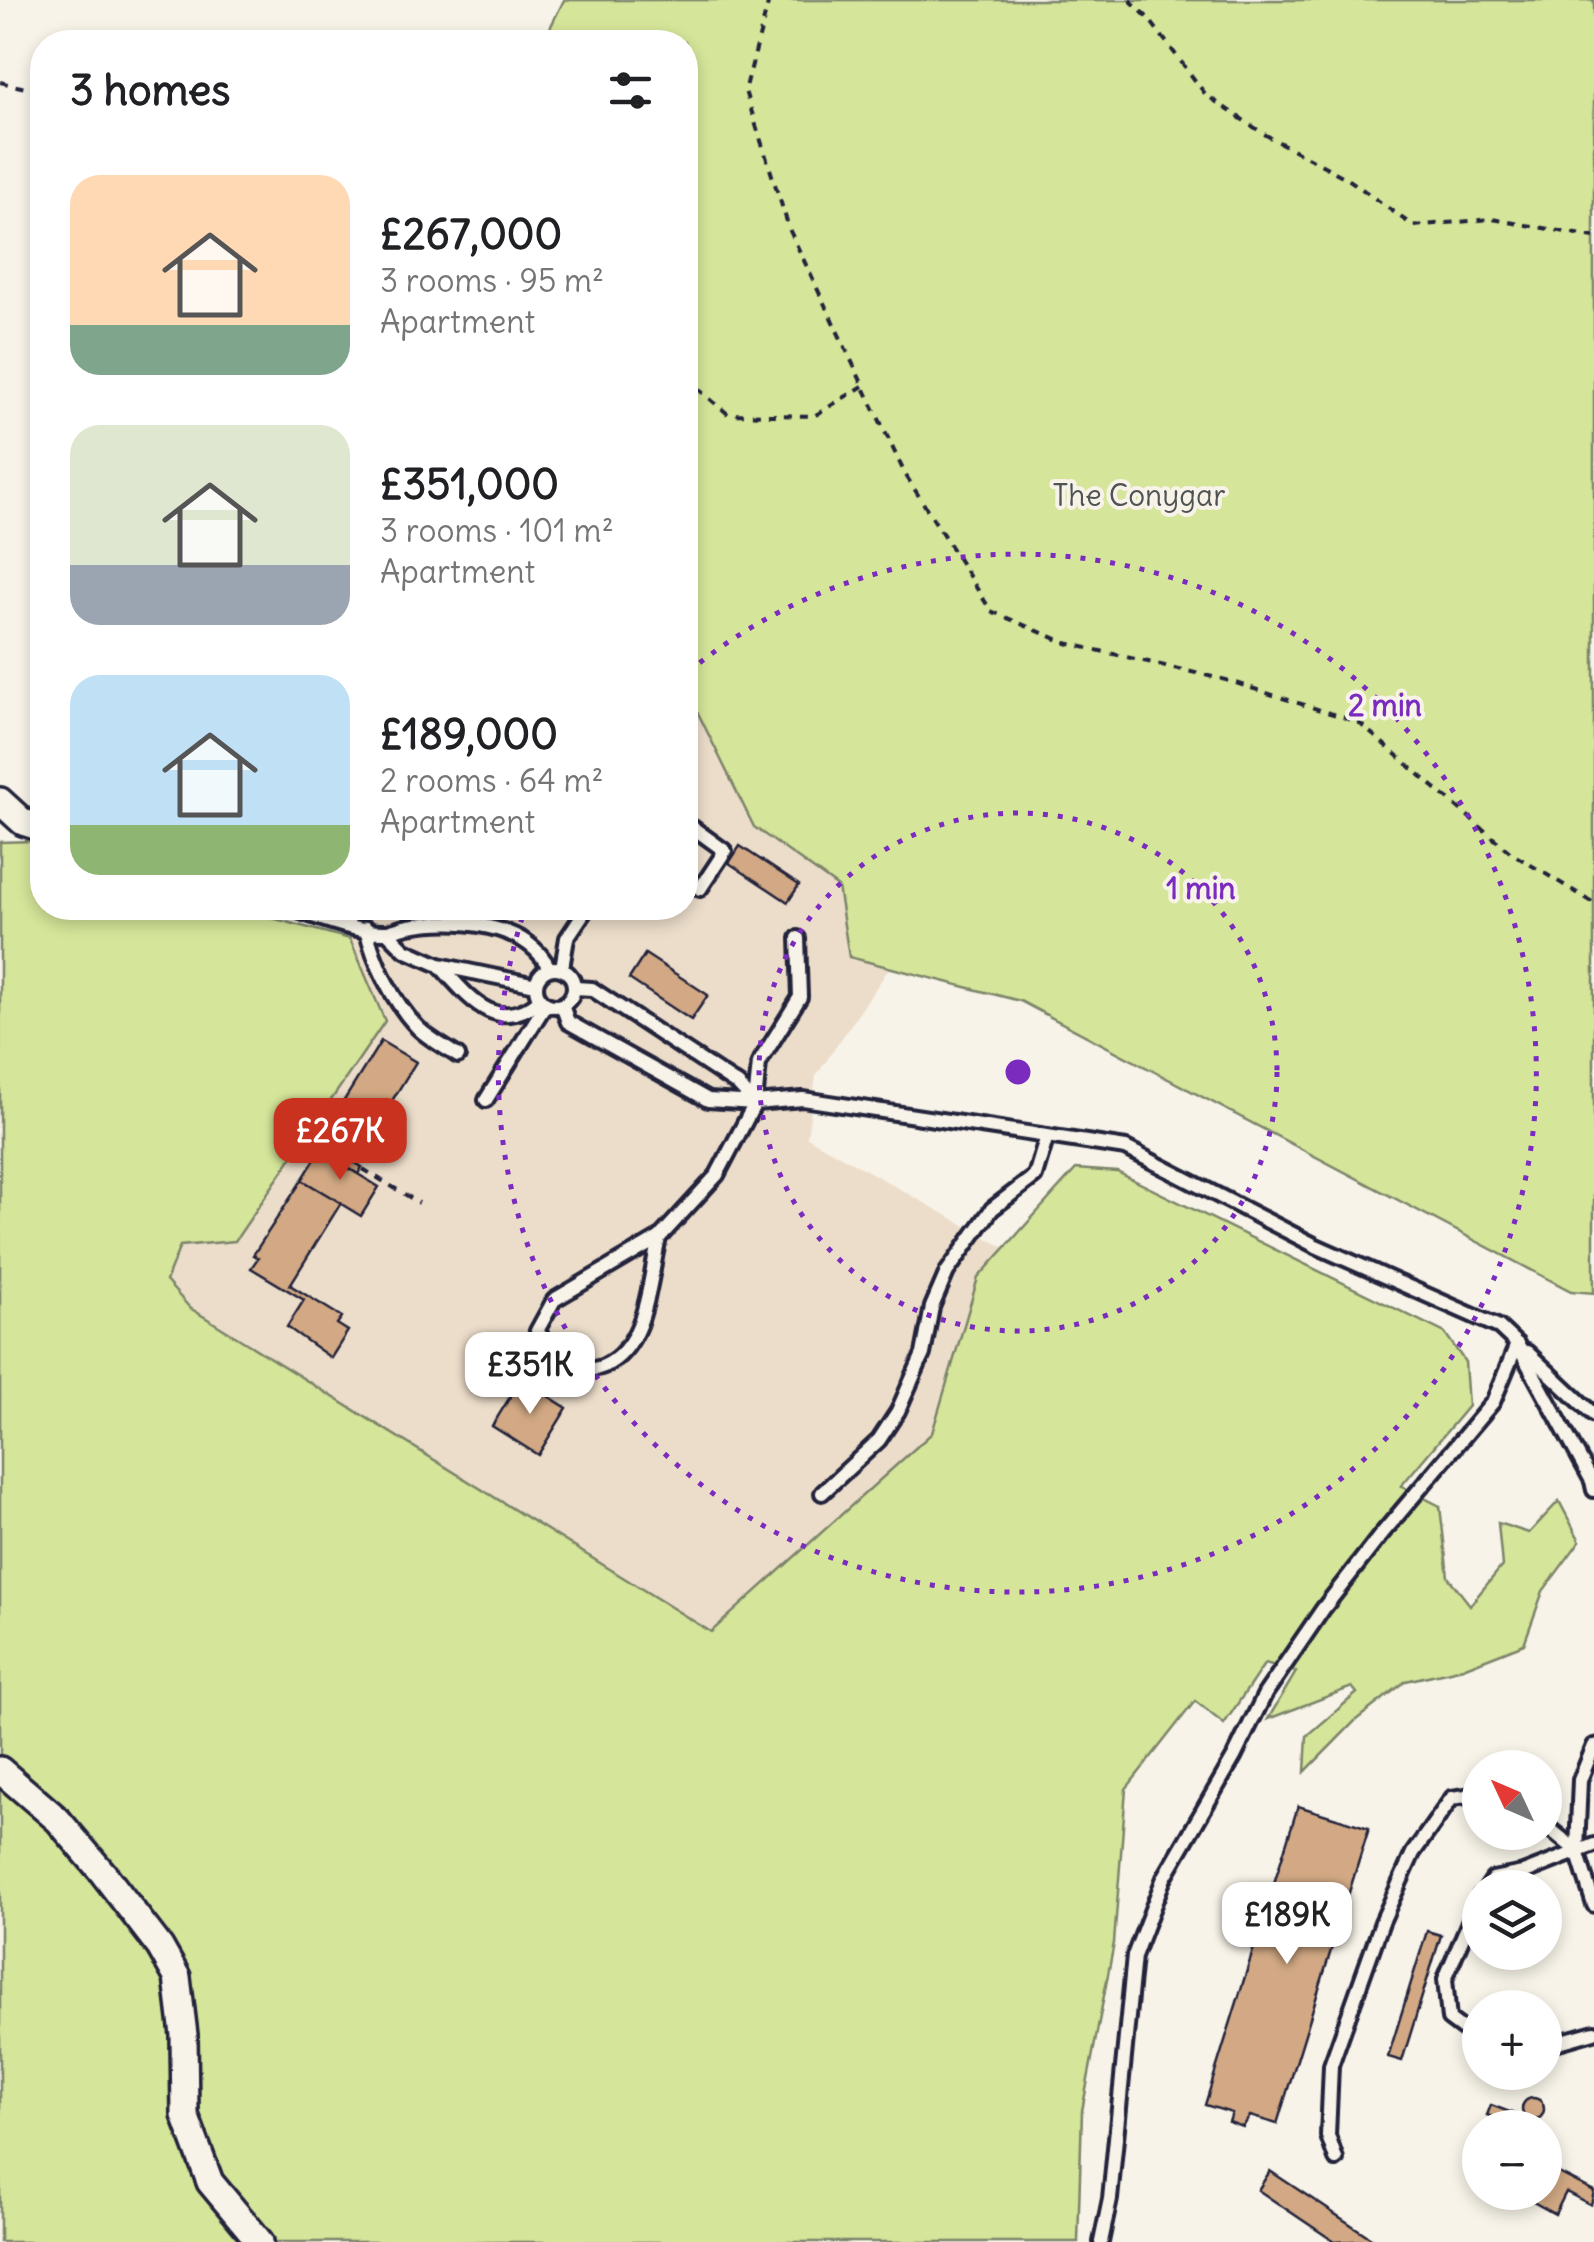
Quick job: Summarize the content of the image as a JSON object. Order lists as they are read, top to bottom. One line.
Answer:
{"parks":["The Conygar"],"north":"top left","page":{"heading":"3 homes","list":[{"name":"£267,000","note":"3 rooms · 95 m² · Apartment"},{"name":"£351,000","note":"3 rooms · 101 m² · Apartment"},{"name":"£189,000","note":"2 rooms · 64 m² · Apartment"}],"price":["£267K","£351K","£189K"],"map_buttons":["+","−"]},"rings":["2 min","1 min"]}
